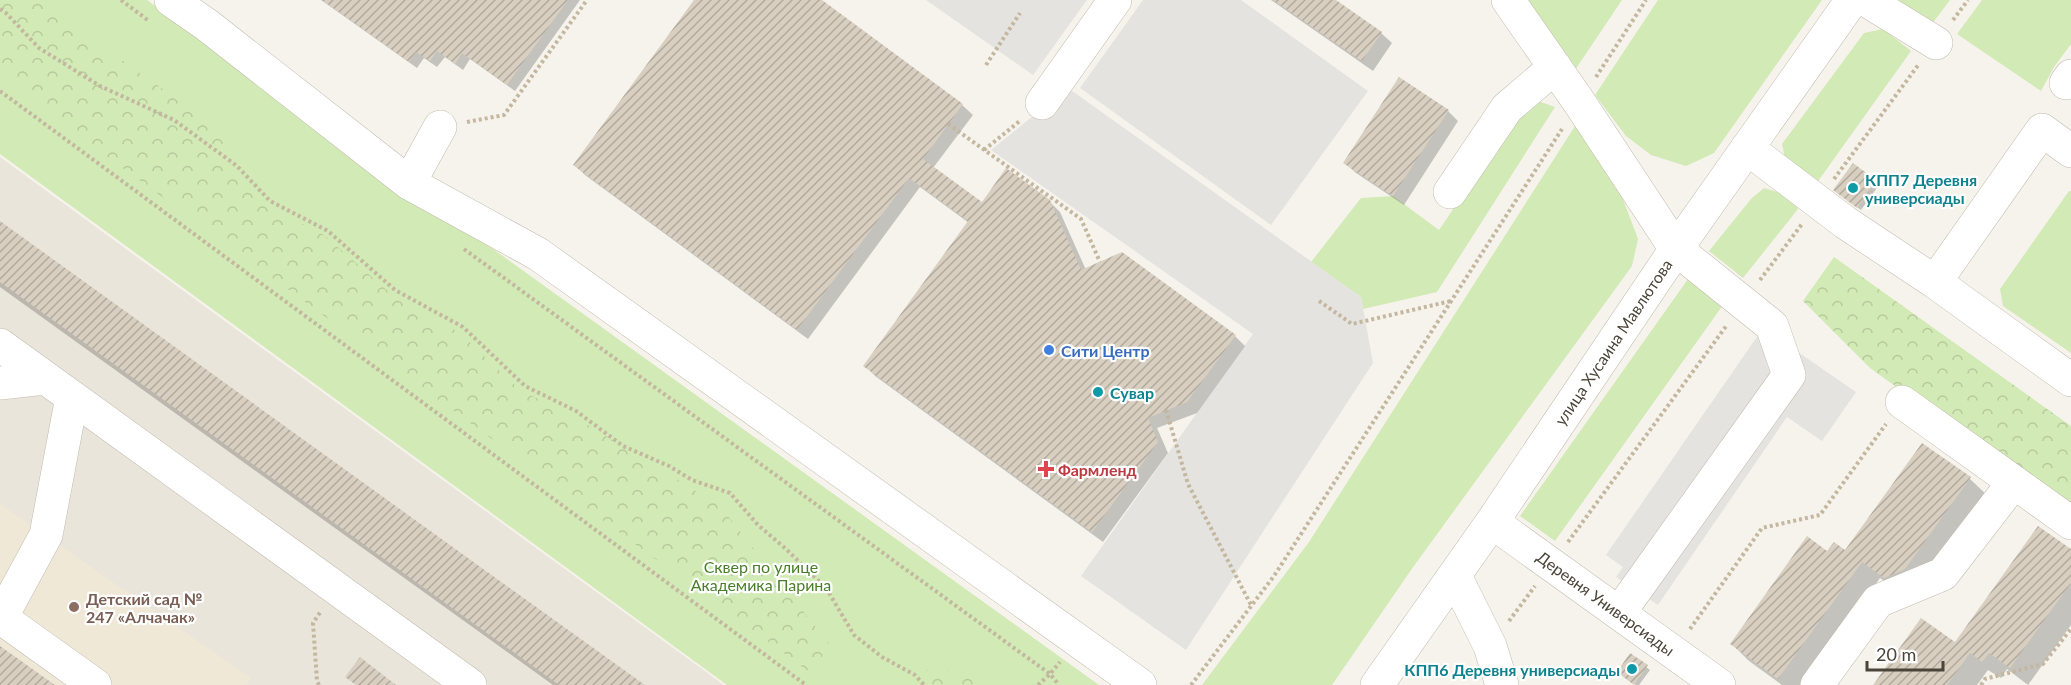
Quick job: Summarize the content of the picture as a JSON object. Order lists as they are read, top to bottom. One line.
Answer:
{"streets":{"street":["улица Хусаина Мавлютова","Деревня Универсиады"]},"crossings":[["улица Хусаина Мавлютова","Деревня Универсиады"]],"parks":["Сквер по улице Академика Парина"],"places":{"other":["КПП7 Деревня универсиады","Сити Центр","Сувар","Детский сад № 247 «Алчачак»","КПП6 Деревня универсиады"],"health":["Фармленд"]},"scale_bar":"20 m"}
